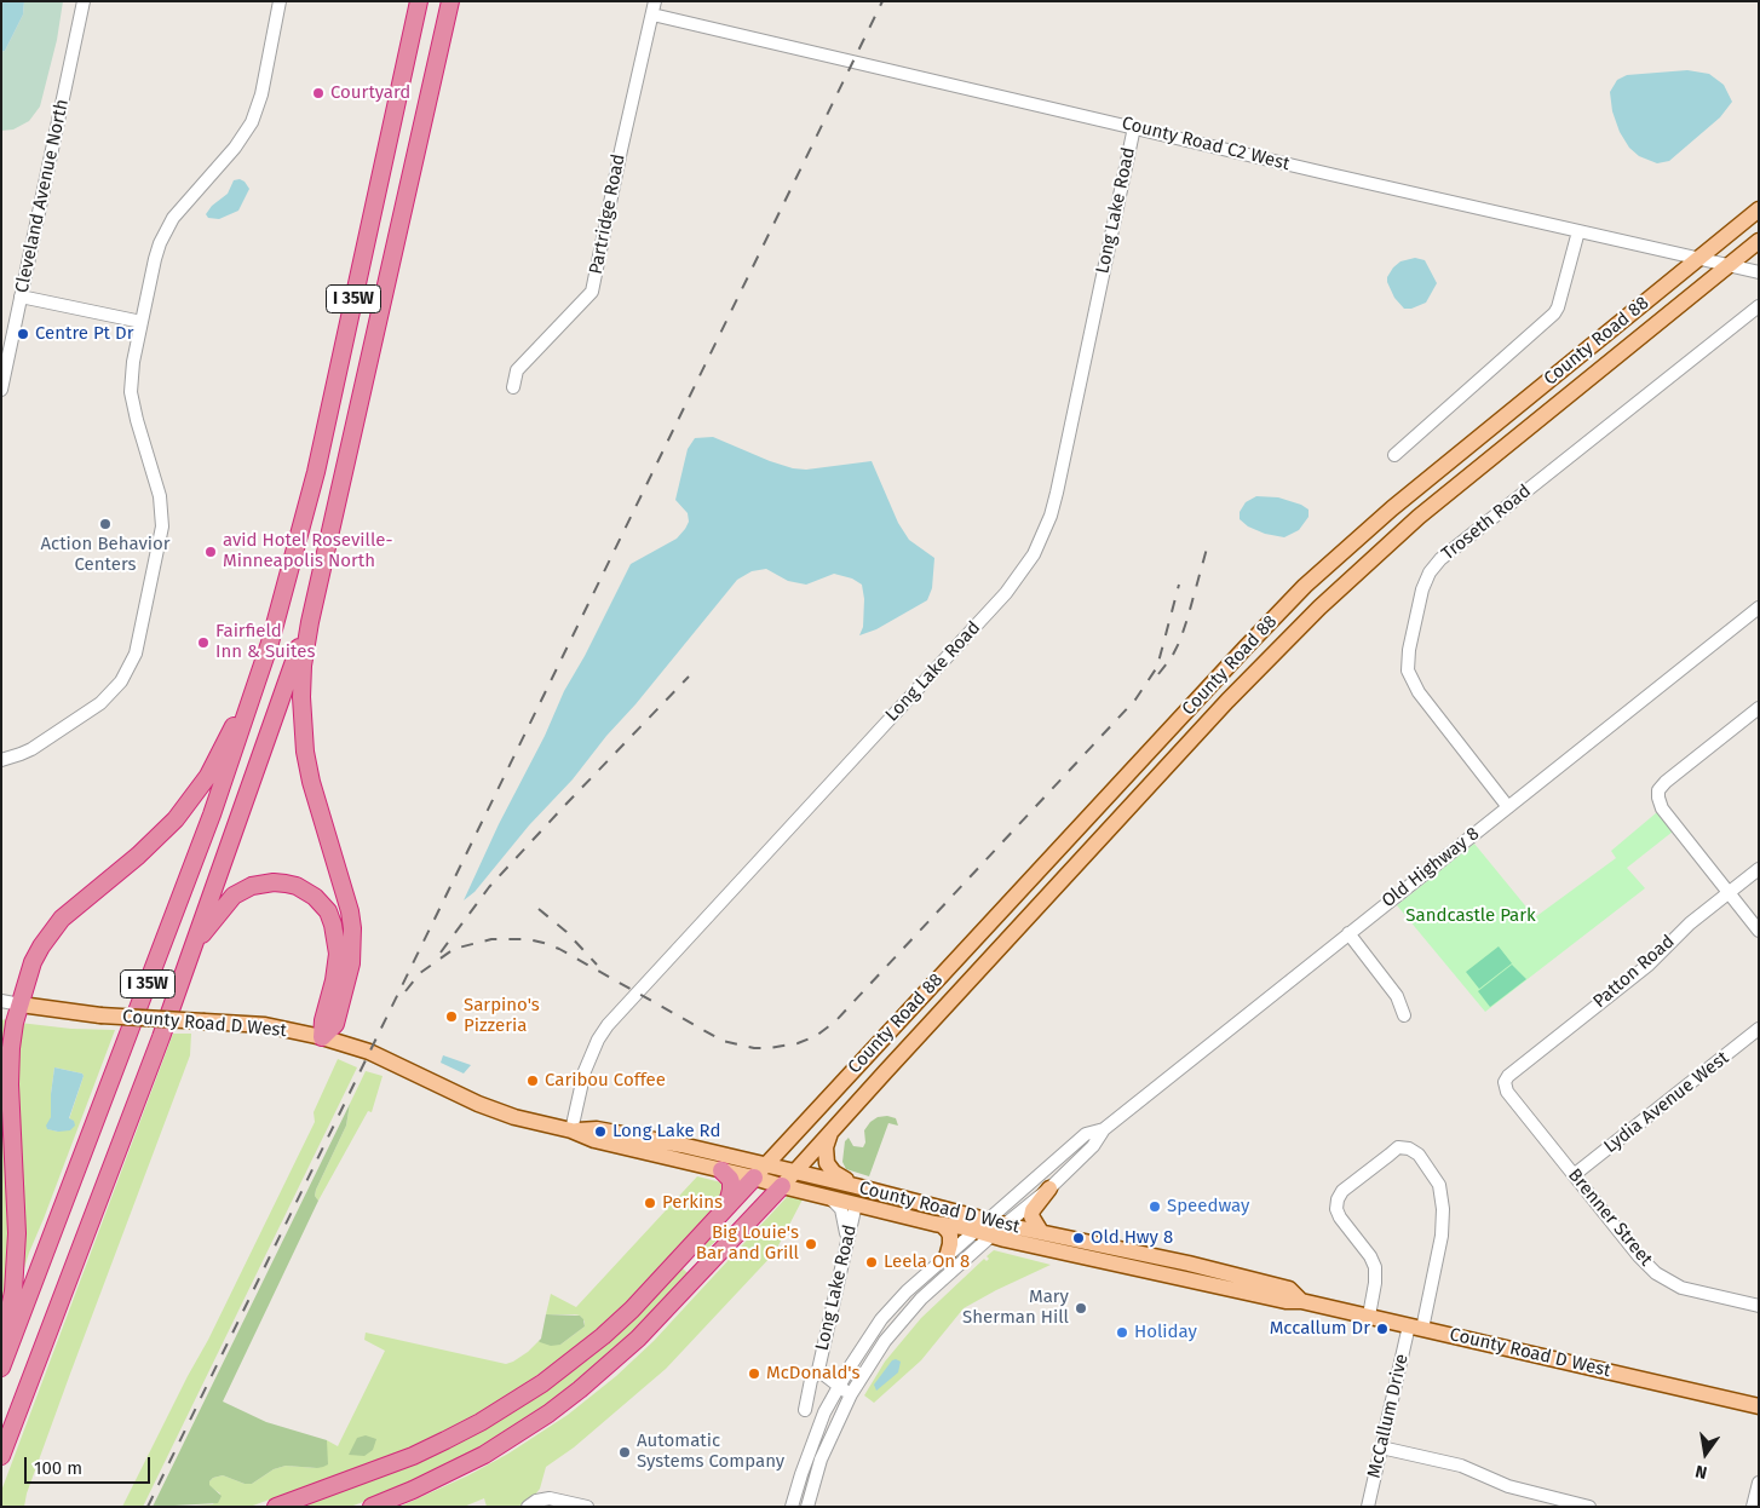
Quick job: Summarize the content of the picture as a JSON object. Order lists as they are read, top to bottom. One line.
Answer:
{"streets":{"highway":["I 35W"],"main road":["County Road 88","County Road D West"],"street":["County Road C2 West","Cleveland Avenue North","Long Lake Road","Partridge Road","Troseth Road","Old Highway 8","Patton Road","Lydia Avenue West","Brenner Street","McCallum Drive"]},"crossings":[["County Road C2 West","Long Lake Road"],["County Road C2 West","Partridge Road"],["County Road C2 West","County Road 88"],["Long Lake Road","Old Highway 8"],["Long Lake Road","County Road D West"],["County Road 88","County Road D West"],["Troseth Road","Old Highway 8"],["Old Highway 8","County Road D West"],["Patton Road","Brenner Street"],["County Road D West","McCallum Drive"],["Lydia Avenue West","Brenner Street"]],"parks":["Sandcastle Park"],"places":["Courtyard","Centre Pt Dr","Action Behavior Centers","avid Hotel Roseville- Minneapolis North","Fairfield Inn & Suites","Sarpino's Pizzeria","Caribou Coffee","Long Lake Rd","Perkins","Speedway","Old Hwy 8","Big Louie's Bar and Grill","Leela On 8","Mary Sherman Hill","Mccallum Dr","Holiday","McDonald's","Automatic Systems Company"],"scale_bar":"100 m","north":"bottom"}
